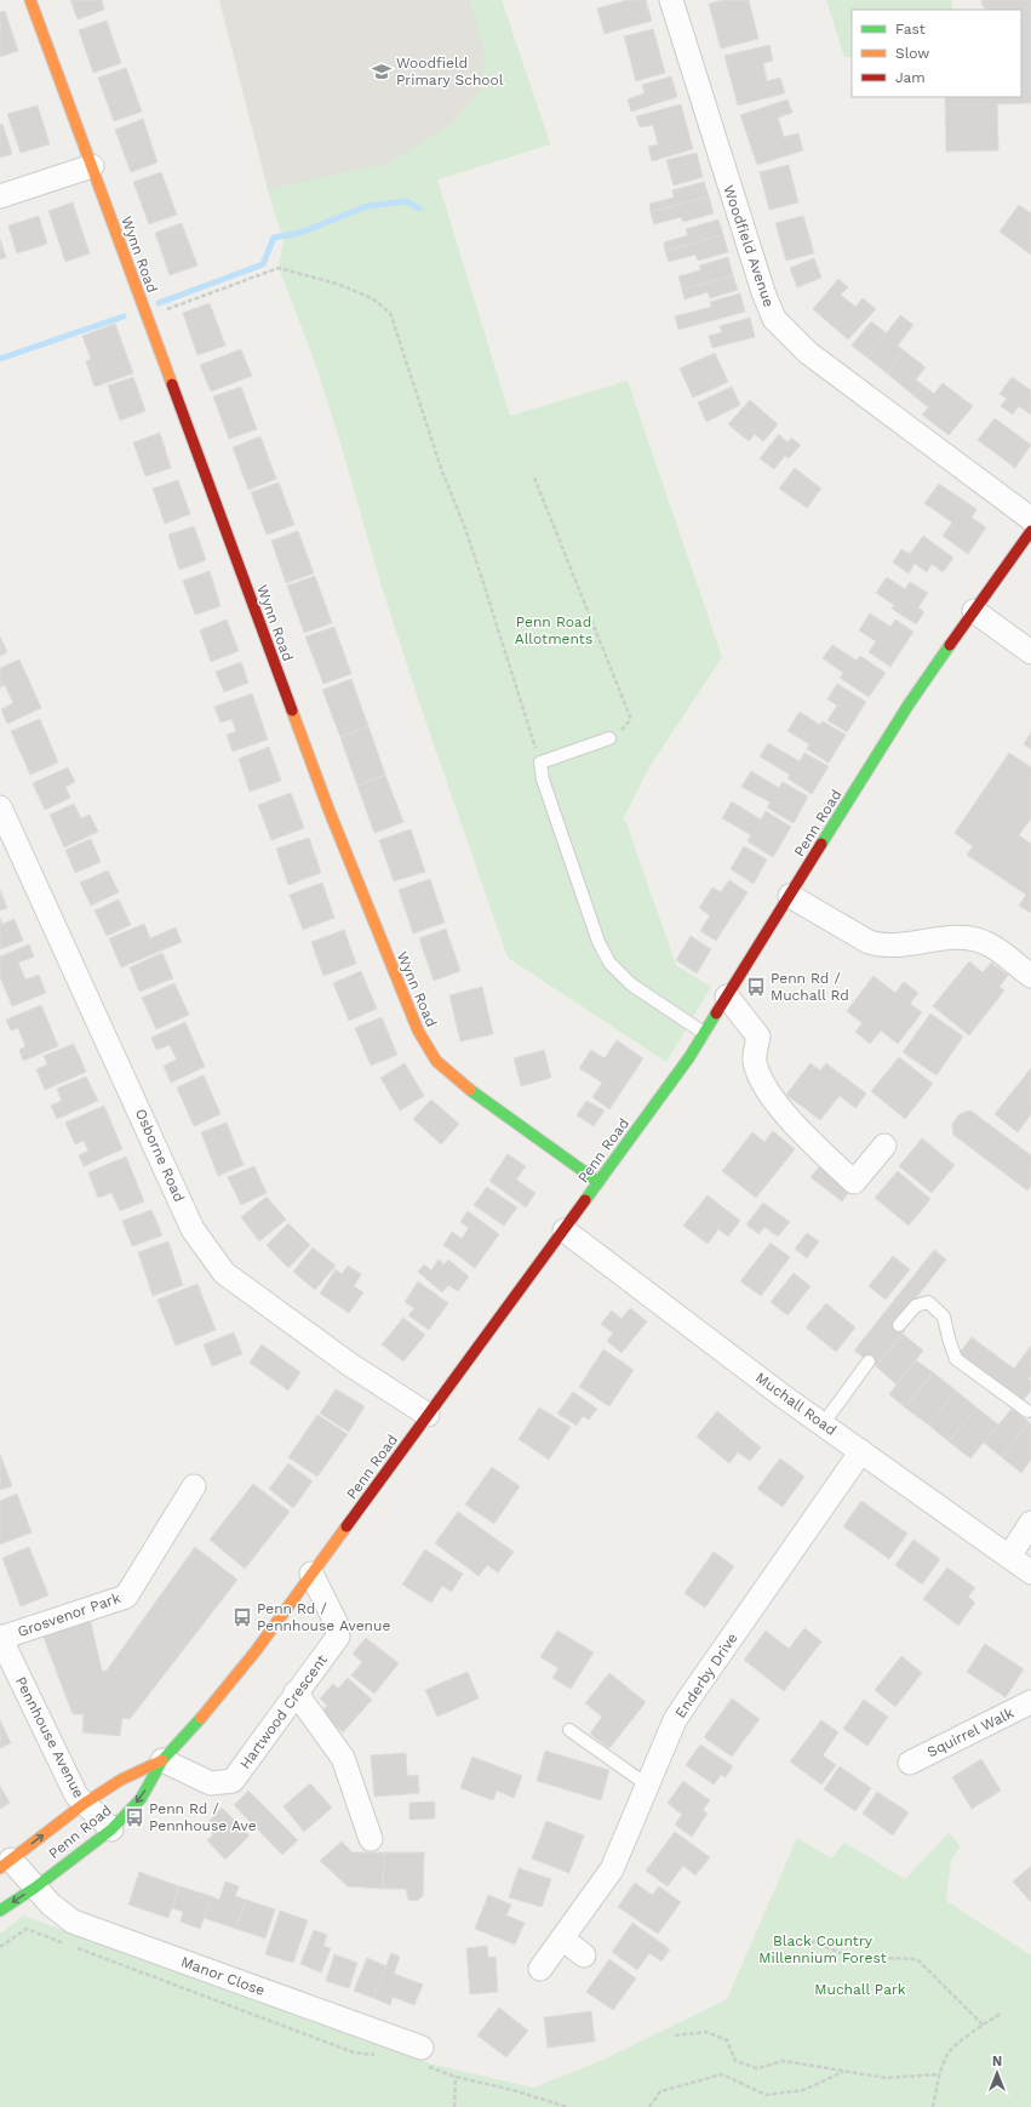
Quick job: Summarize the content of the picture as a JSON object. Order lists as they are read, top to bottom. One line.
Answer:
{"streets":{"main road":["Wynn Road","Penn Road"],"street":["Woodfield Avenue","Osborne Road","Muchall Road","Grosvenor Park","Enderby Drive","Hartwood Crescent","Squirrel Walk","Pennhouse Avenue","Manor Close"]},"crossings":[["Wynn Road","Penn Road"],["Penn Road","Osborne Road"],["Penn Road","Muchall Road"],["Penn Road","Hartwood Crescent"],["Penn Road","Pennhouse Avenue"],["Penn Road","Manor Close"],["Muchall Road","Enderby Drive"],["Grosvenor Park","Pennhouse Avenue"]],"parks":["Penn Road Allotments","Black Country Millennium Forest","Muchall Park"],"places":{"school or university":["Woodfield Primary School"],"bus stop":["Penn Rd / Muchall Rd","Penn Rd / Pennhouse Avenue","Penn Rd / Pennhouse Ave"]},"legend":["Fast","Slow","Jam"],"north":"top"}
